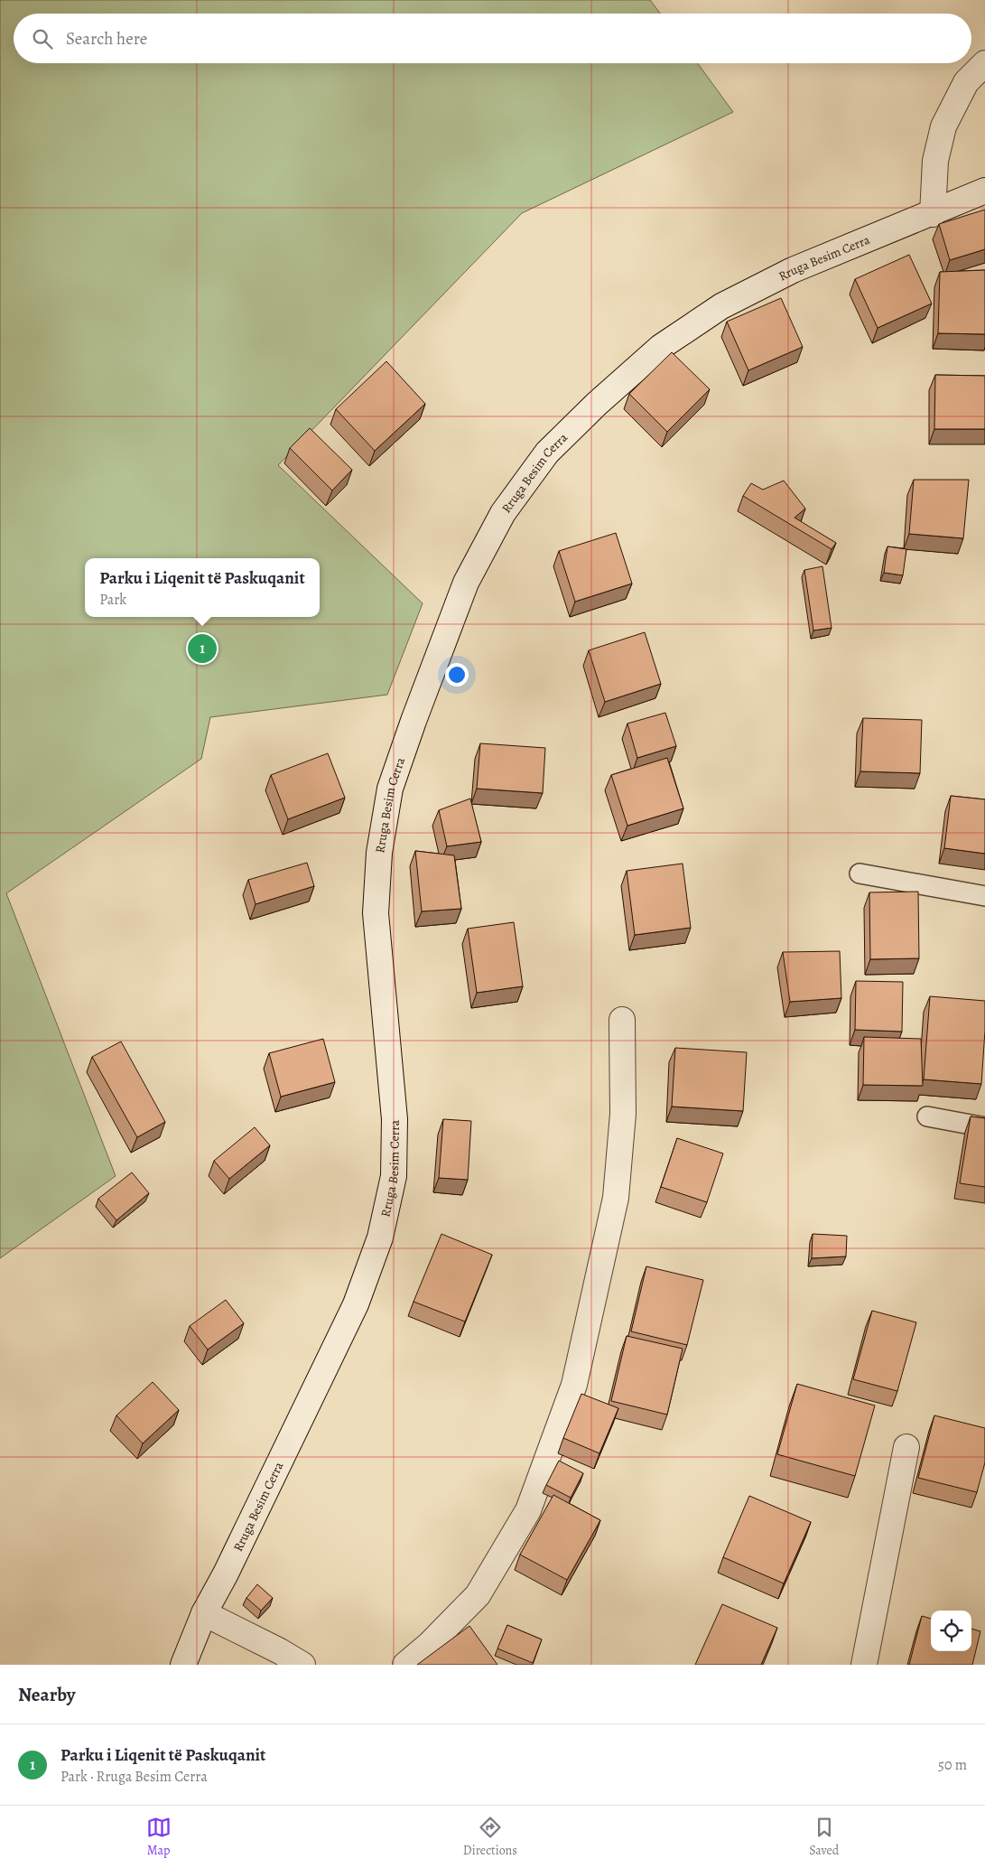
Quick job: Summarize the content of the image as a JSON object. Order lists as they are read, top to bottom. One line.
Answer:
{"streets":{"street":["Rruga Besim Cerra"]},"page":{"search":"Search here","popup":["Parku i Liqenit të Paskuqanit","Park"],"pins":"1","heading":"Nearby","list":[{"mark":"1","name":"Parku i Liqenit të Paskuqanit","note":"Park · Rruga Besim Cerra","value":"50 m"}],"nav":["Map","Directions","Saved"]}}
